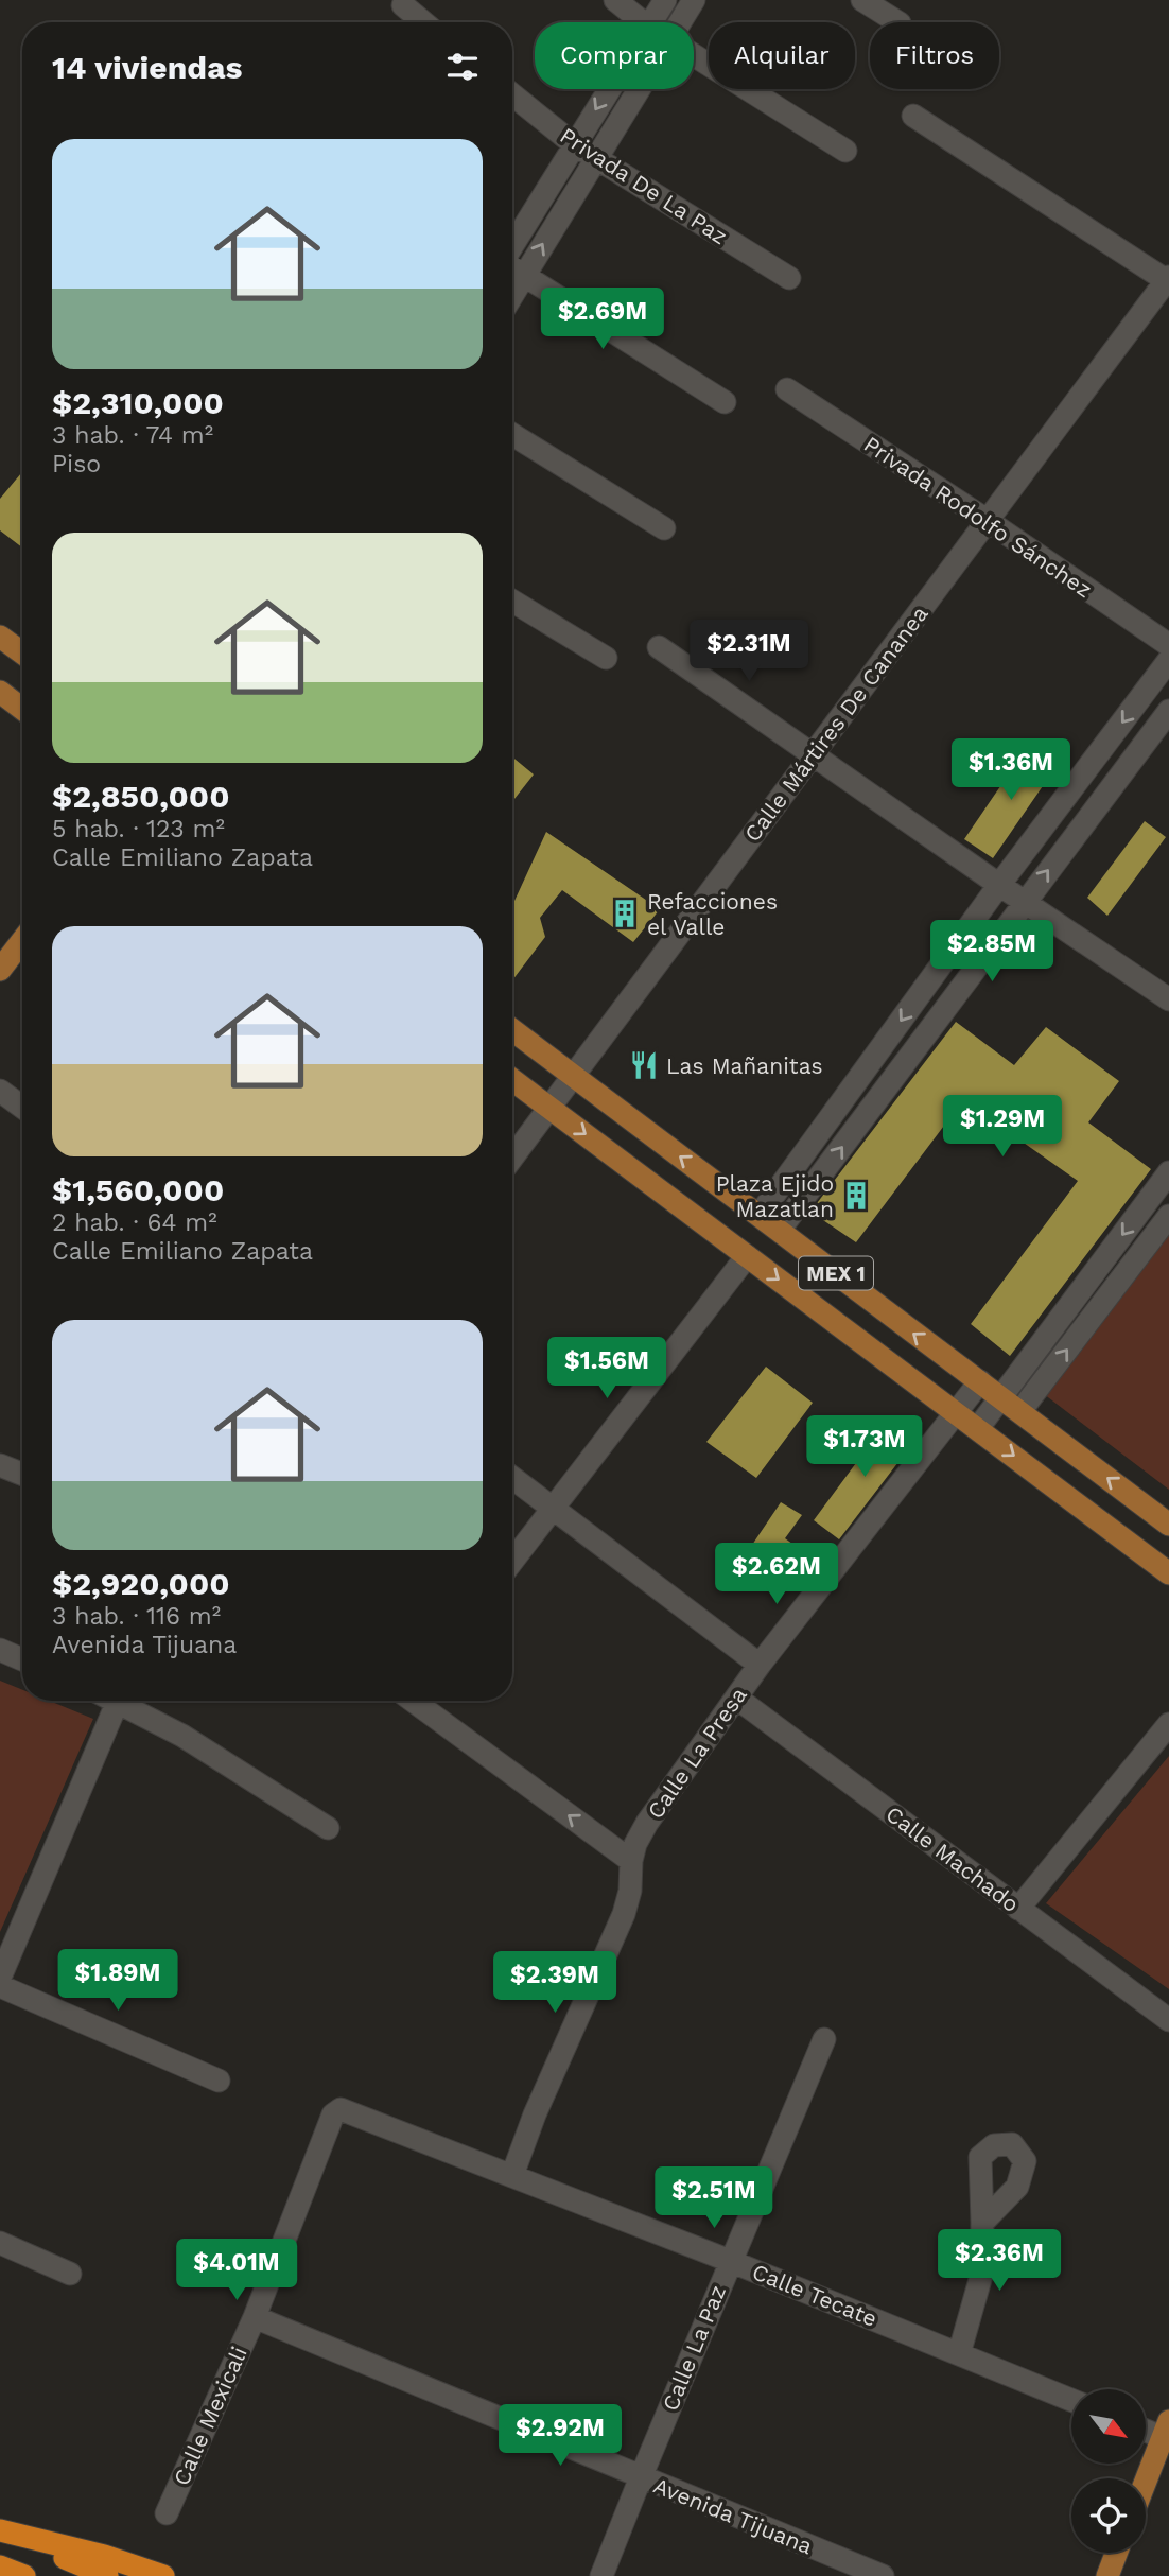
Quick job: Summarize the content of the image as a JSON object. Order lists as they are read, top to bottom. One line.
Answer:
{"streets":{"main road":["MEX 1"],"street":["Privada De La Paz","Privada Rodolfo Sánchez","Calle Mártires De Cananea","Calle La Presa","Calle Machado","Calle Tecate","Calle La Paz","Calle Mexicali","Avenida Tijuana"]},"crossings":[["Privada Rodolfo Sánchez","Calle Mártires De Cananea"],["Calle Mártires De Cananea","MEX 1"],["MEX 1","Calle La Presa"],["Calle La Presa","Calle Machado"],["Calle La Presa","Calle Tecate"],["Calle Tecate","Calle La Paz"],["Calle Tecate","Calle Mexicali"],["Calle La Paz","Avenida Tijuana"],["Calle Mexicali","Avenida Tijuana"]],"places":{"building":["Refacciones el Valle","Plaza Ejido Mazatlan"],"restaurant":["Las Mañanitas"]},"north":"bottom right","page":{"chip":["Comprar","Alquilar","Filtros"],"heading":"14 viviendas","list":[{"name":"$2,310,000","note":"3 hab. · 74 m² · Piso"},{"name":"$2,850,000","note":"5 hab. · 123 m² · Calle Emiliano Zapata"},{"name":"$1,560,000","note":"2 hab. · 64 m² · Calle Emiliano Zapata"},{"name":"$2,920,000","note":"3 hab. · 116 m² · Avenida Tijuana"}],"price":["$2.69M","$2.31M","$1.36M","$2.85M","$1.29M","$1.56M","$1.73M","$2.62M","$1.89M","$2.39M","$2.51M","$2.36M","$4.01M","$2.92M"]}}
